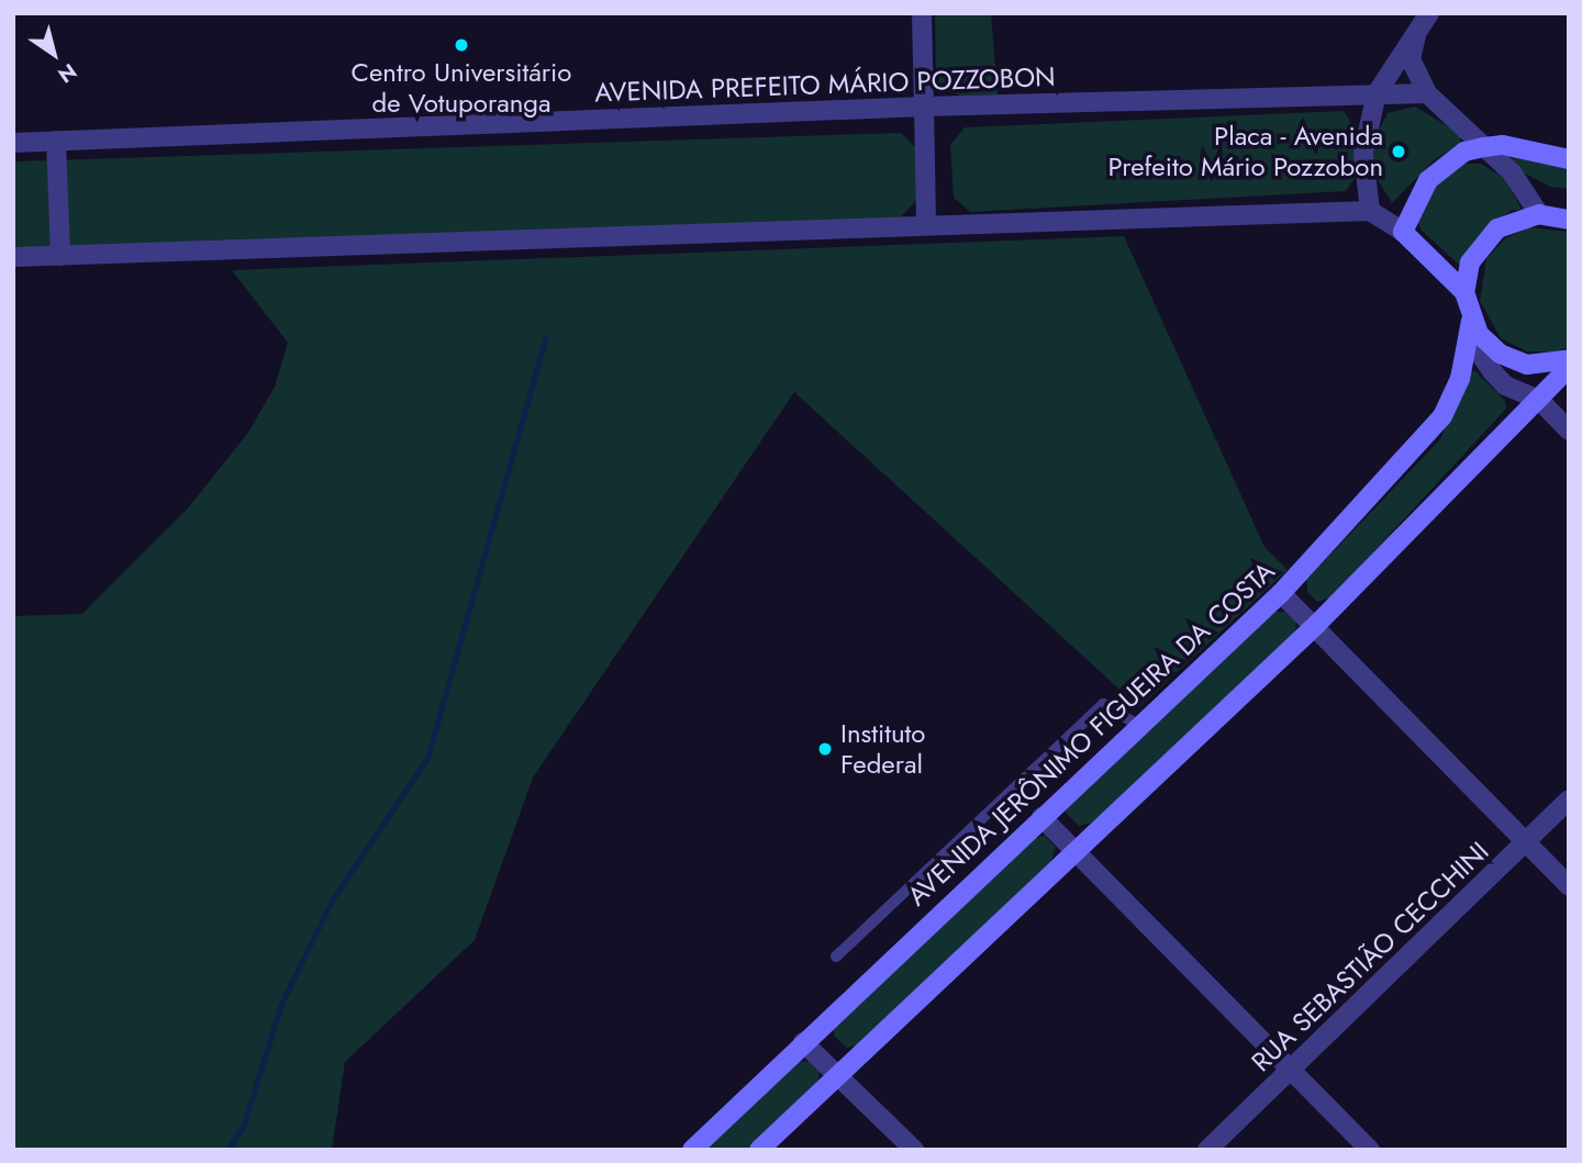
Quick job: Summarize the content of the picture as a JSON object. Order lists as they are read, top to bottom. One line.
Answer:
{"streets":{"main road":["AVENIDA JERÔNIMO FIGUEIRA DA COSTA"],"street":["AVENIDA PREFEITO MÁRIO POZZOBON","RUA SEBASTIÃO CECCHINI"]},"places":["Centro Universitário de Votuporanga","Placa - Avenida Prefeito Mário Pozzobon","Instituto Federal"],"north":"bottom right"}
